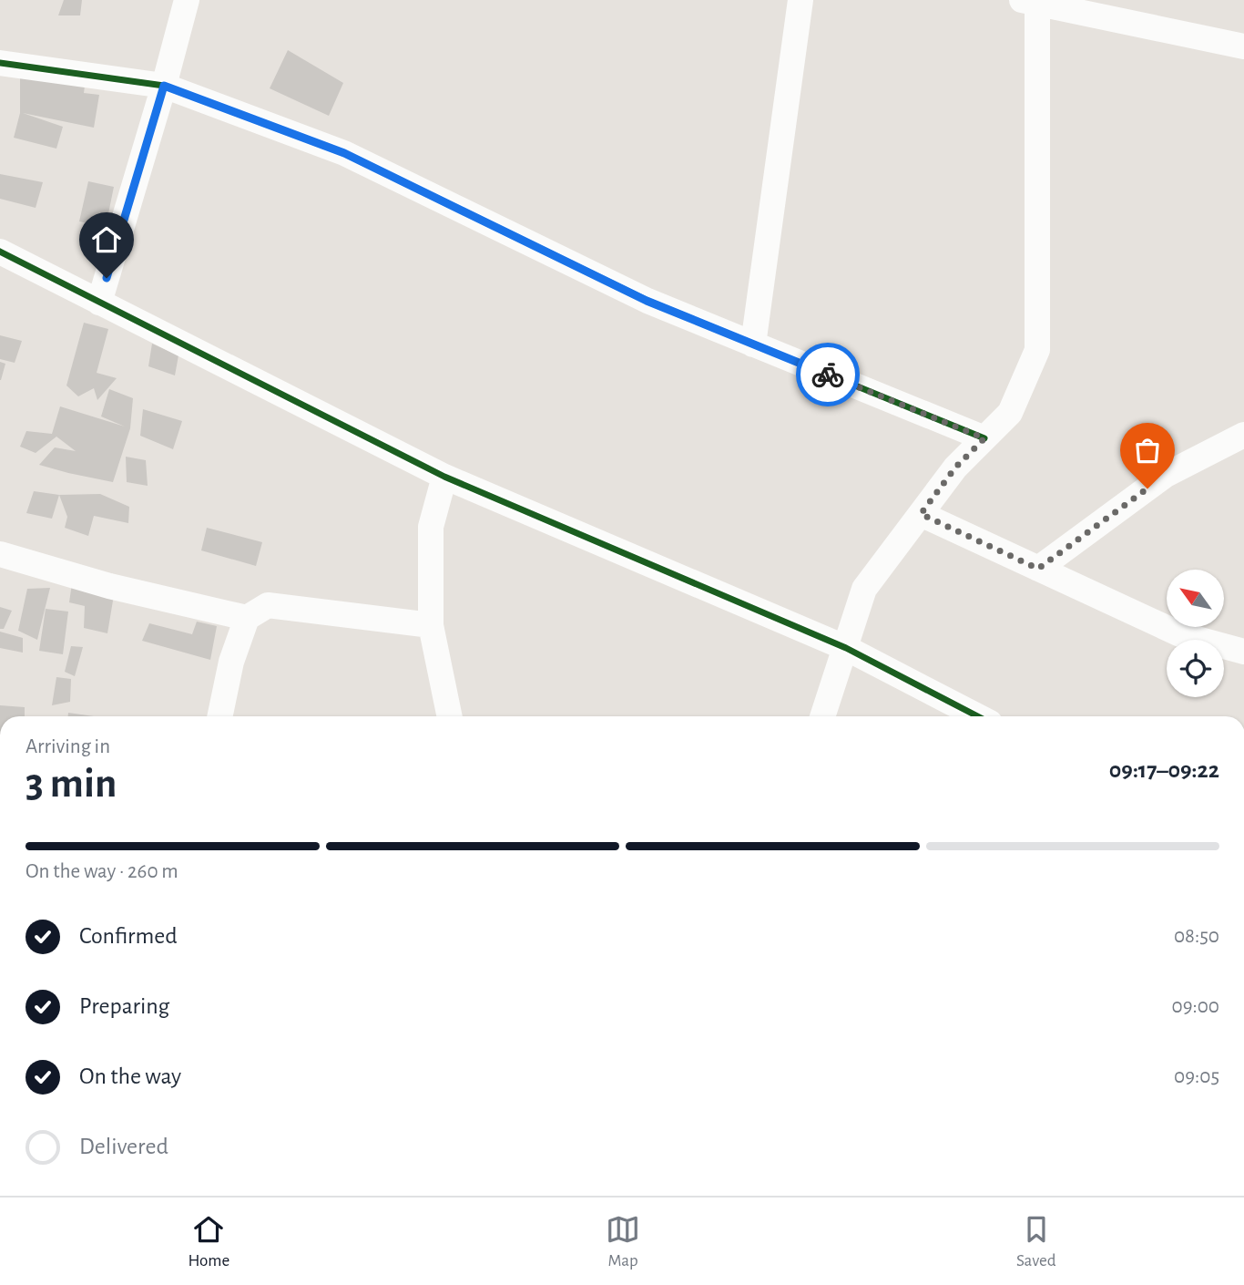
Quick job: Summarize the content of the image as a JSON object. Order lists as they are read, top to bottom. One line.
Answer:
{"north":"top left","page":{"heading":["3 min","Arriving in","09:17–09:22"],"bar":"On the way · 260 m","list":[["Confirmed","08:50"],["Preparing","09:00"],["On the way","09:05"],"Delivered"],"tabs":["Home","Map","Saved"]}}
